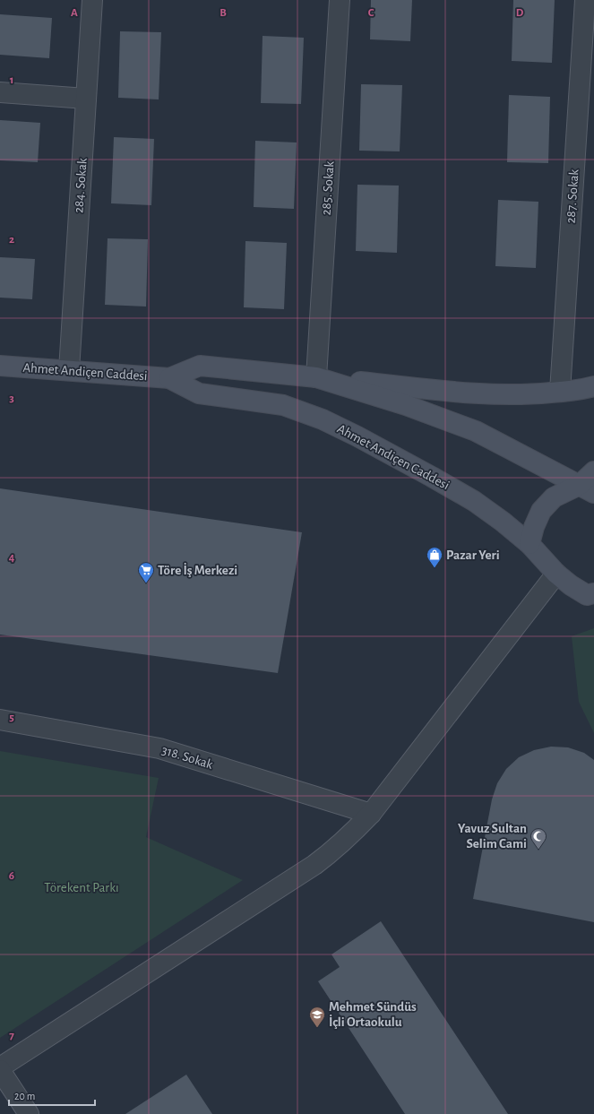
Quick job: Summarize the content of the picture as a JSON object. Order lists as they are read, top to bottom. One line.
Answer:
{"streets":{"main road":["Ahmet Andiçen Caddesi"],"street":["284. Sokak","285. Sokak","287. Sokak","318. Sokak"]},"crossings":[["284. Sokak","Ahmet Andiçen Caddesi"],["285. Sokak","Ahmet Andiçen Caddesi"]],"parks":["Törekent Parkı"],"places":{"shop":["Pazar Yeri"],"supermarket":["Töre İş Merkezi"],"mosque":["Yavuz Sultan Selim Cami"],"school or university":["Mehmet Sündüs İçli Ortaokulu"]},"scale_bar":"20 m","grid":{"columns":["A","B","C","D"],"rows":["1","2","3","4","5","6","7"]}}
